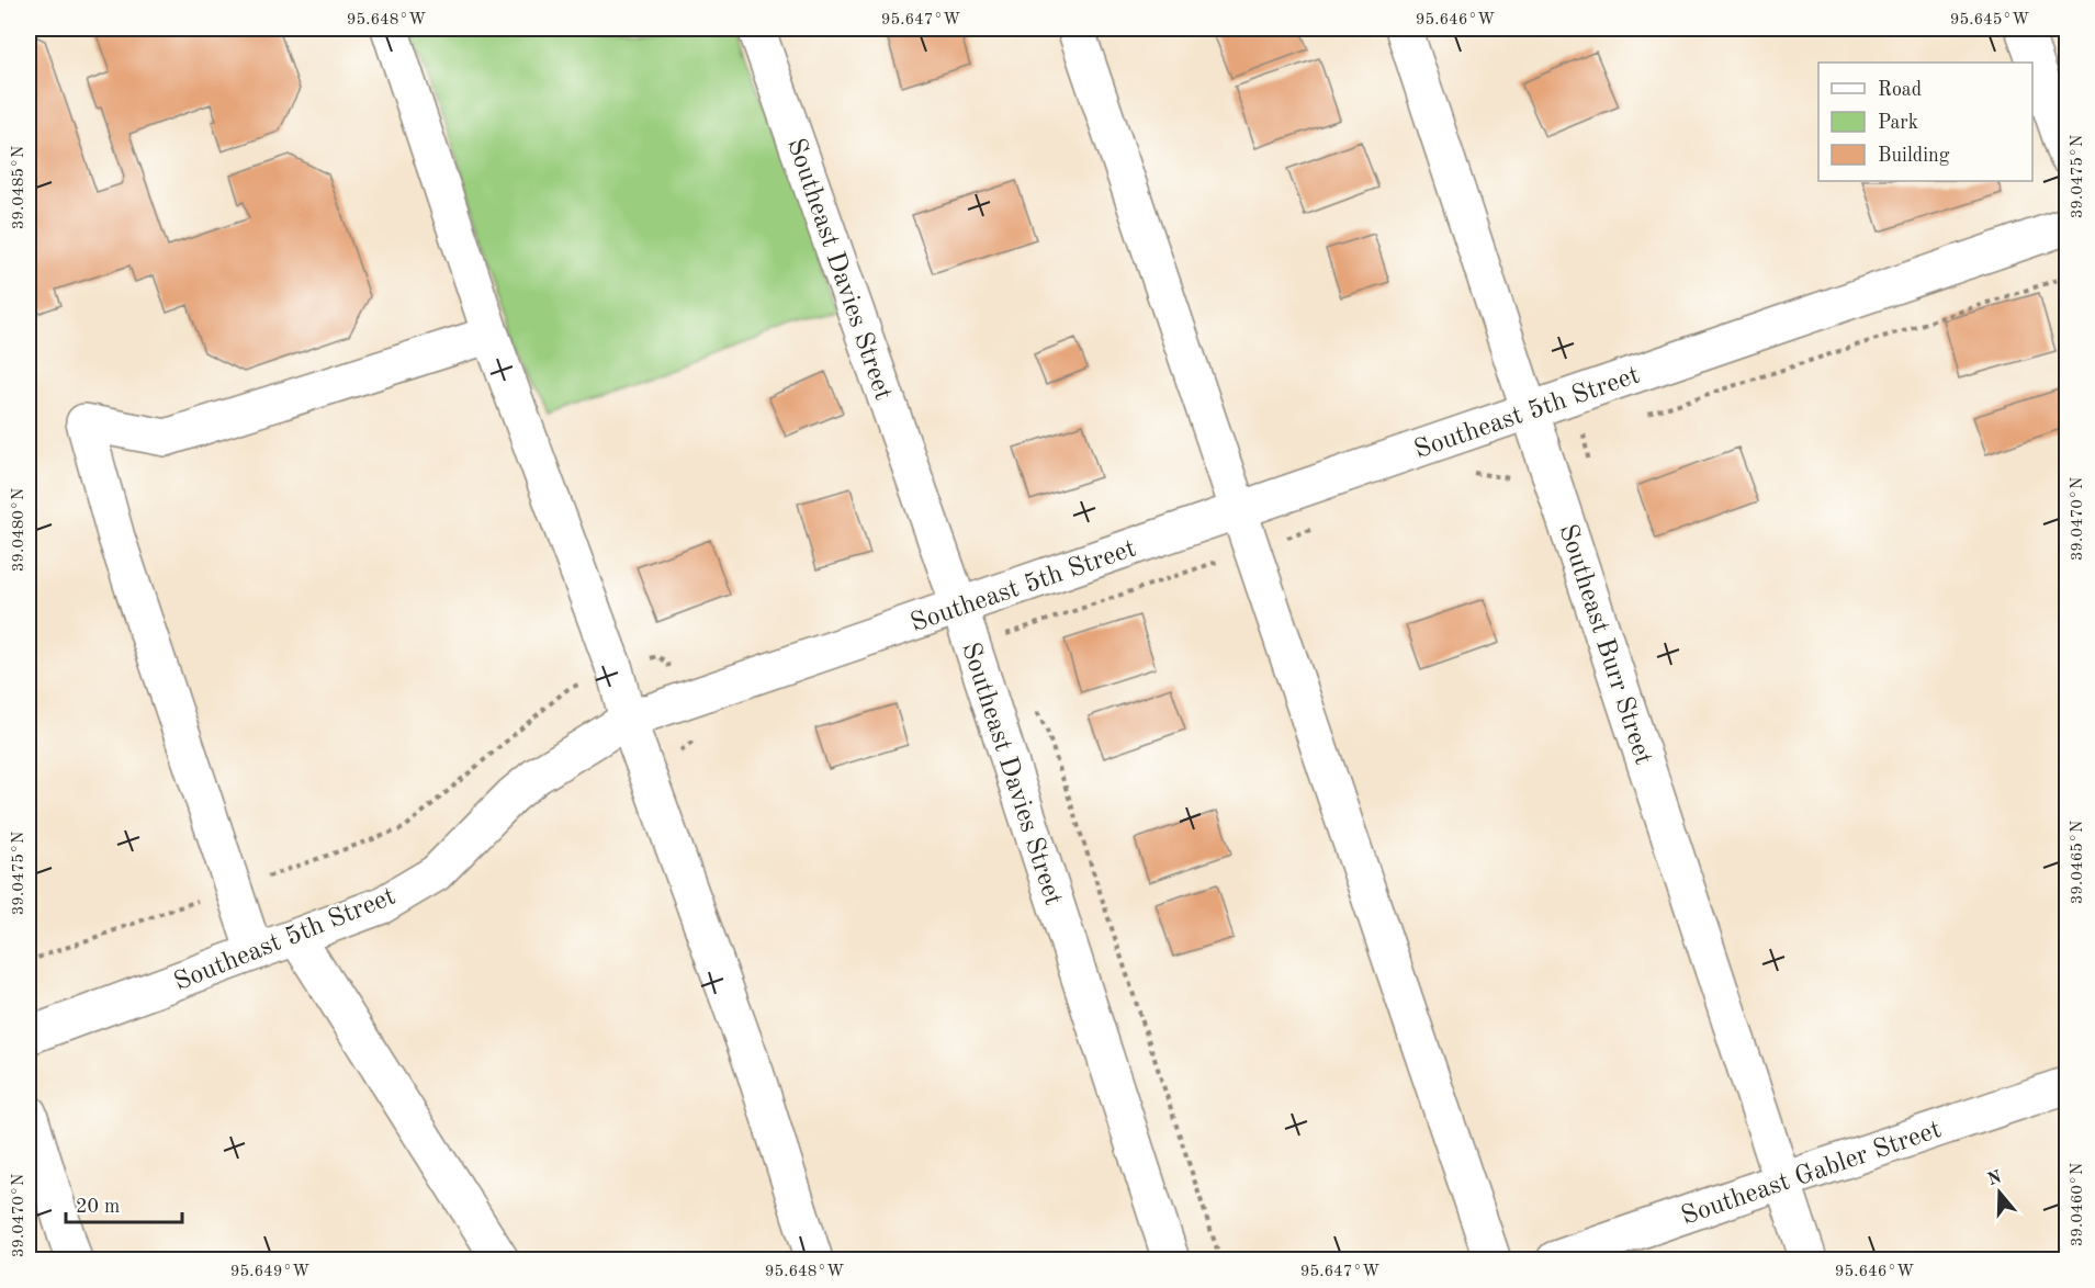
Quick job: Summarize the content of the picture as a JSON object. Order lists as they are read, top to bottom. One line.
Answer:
{"streets":{"street":["Southeast Davies Street","Southeast 5th Street","Southeast Burr Street","Southeast Gabler Street"]},"crossings":[["Southeast Davies Street","Southeast 5th Street"],["Southeast 5th Street","Southeast Burr Street"],["Southeast Burr Street","Southeast Gabler Street"]],"legend":["Road","Park","Building"],"scale_bar":"20 m","north":"top","coordinates":["95.648°W","95.647°W","95.646°W","95.645°W","39.0475°N","39.0485°N","39.0470°N","39.0480°N","39.0465°N","39.0460°N","95.649°W"]}
